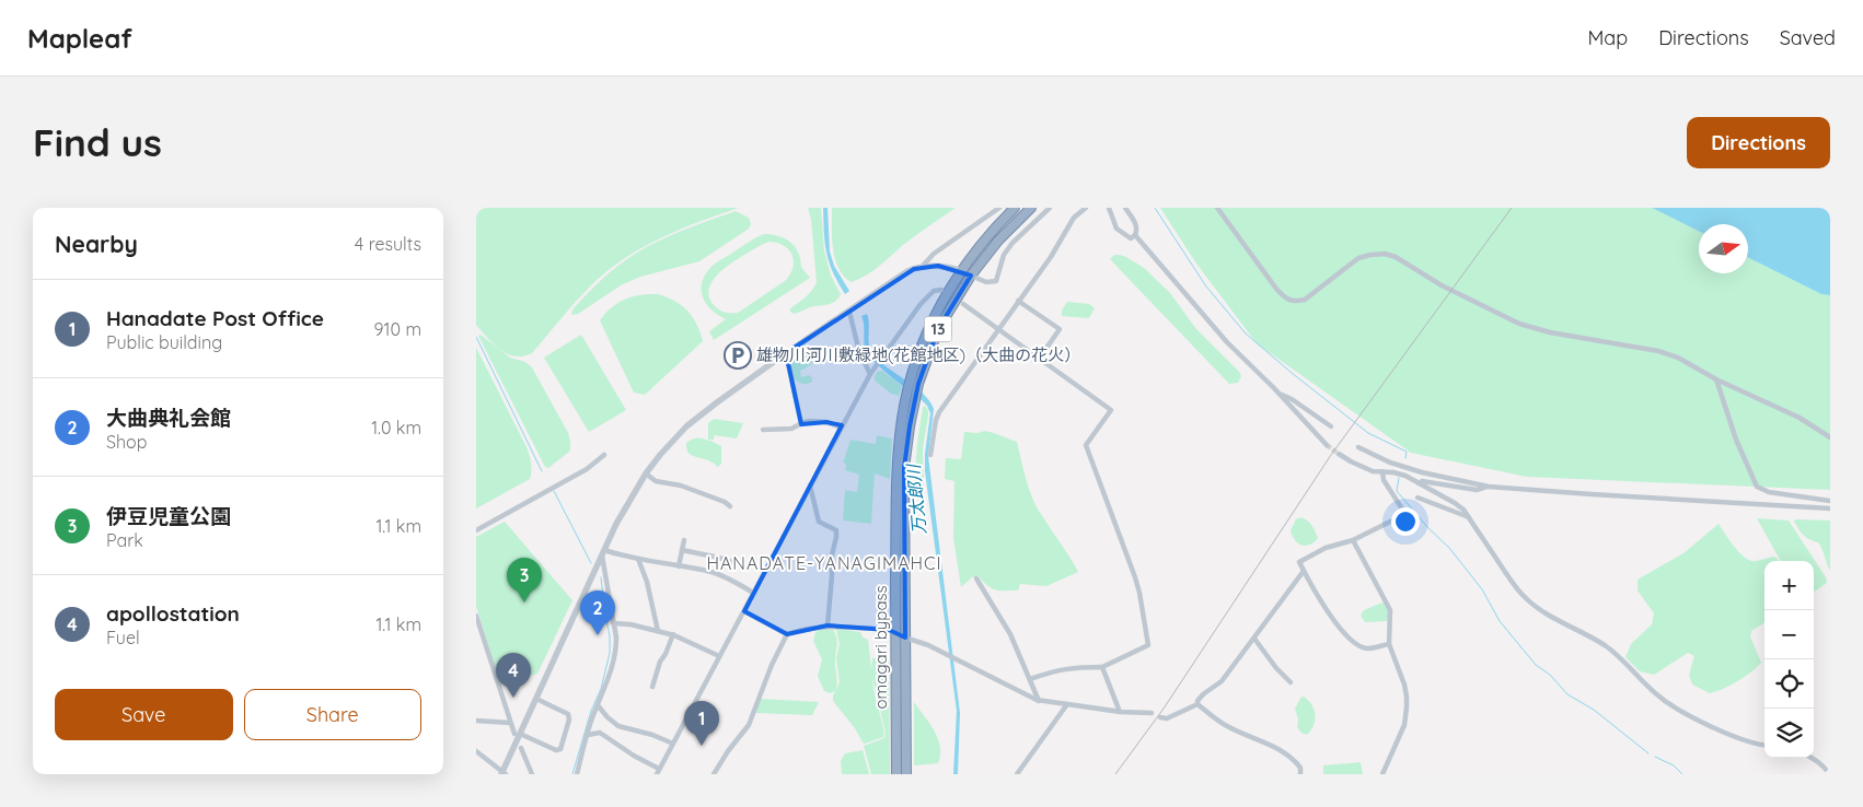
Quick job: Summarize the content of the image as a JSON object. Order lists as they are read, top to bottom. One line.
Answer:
{"streets":{"highway":["13","omagari bypass"]},"crossings":[["13","omagari bypass"]],"districts":["HANADATE-YANAGIMAHCI"],"water":["万太郎川"],"places":{"parking":["雄物川河川敷緑地(花館地区)（大曲の花火）"]},"north":"right","page":{"header":"Mapleaf","nav":["Map","Directions","Saved"],"buttons":["Directions",["Save","Share"]],"title":"Find us","heading":["Nearby","4 results"],"list":[{"mark":"1","name":"Hanadate Post Office","note":"Public building","value":"910 m"},{"mark":"2","name":"大曲典礼会館","note":"Shop","value":"1.0 km"},{"mark":"3","name":"伊豆児童公園","note":"Park","value":"1.1 km"},{"mark":"4","name":"apollostation","note":"Fuel","value":"1.1 km"}],"pins":["3","2","4","1"],"map_buttons":["+","−"]}}
